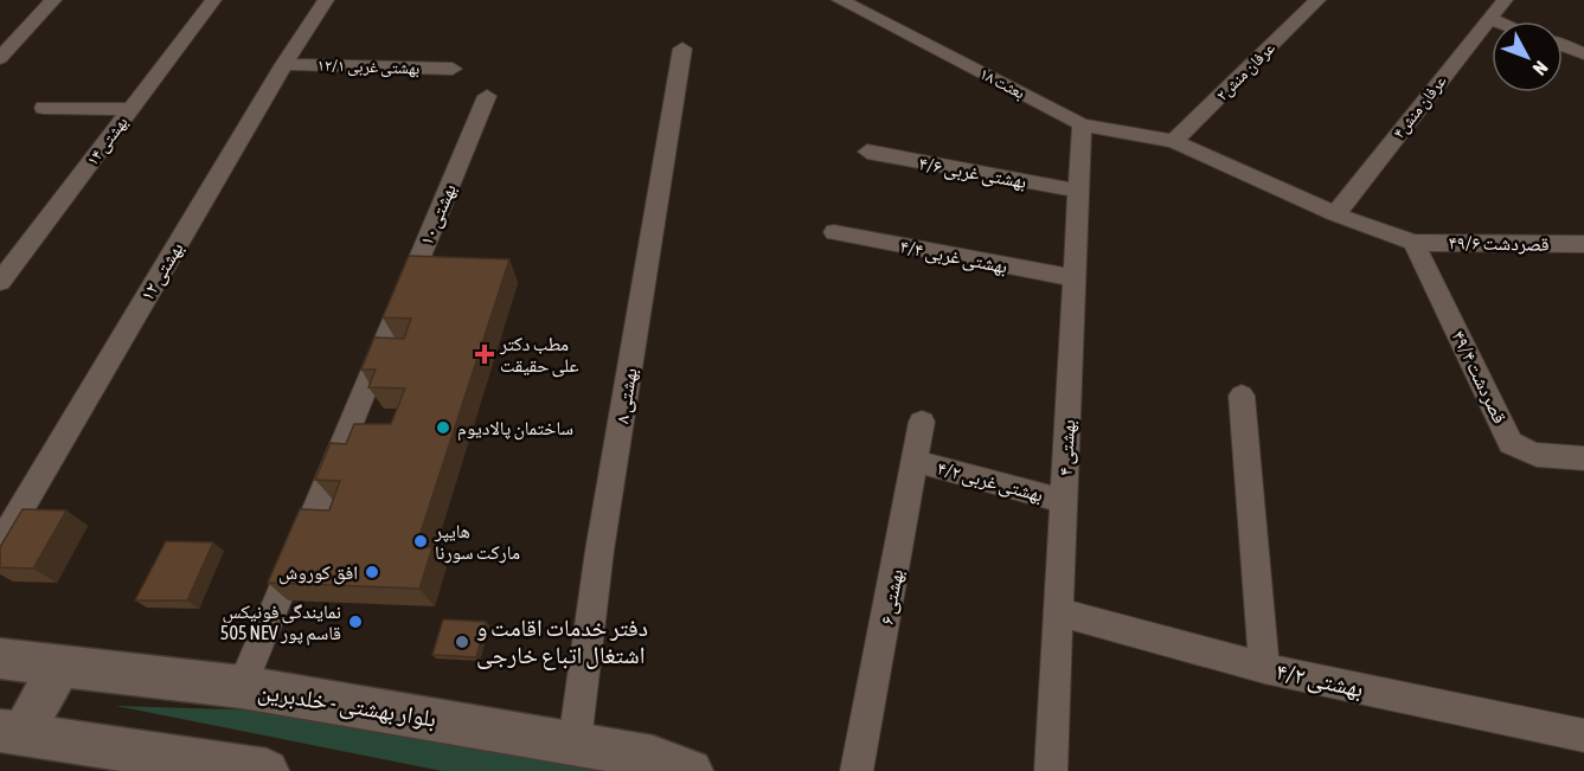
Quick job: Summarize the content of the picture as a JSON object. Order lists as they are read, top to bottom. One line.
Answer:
{"streets":{"main road":["بلوار بهشتی - خلدبرین"],"street":["۱۲/۱ بهشتی غربی","عرفان منش۲","بعثت ۱۸","عرفان منش۴","۱۴ بهشتی","۴/۶ بهشتی غربی","۱۰ بهشتی","قصردشت ۴۹/۶","۴/۴ بهشتی غربی","۱۲ بهشتی","قصردشت ۴۹/۴","۸ بهشتی","۴ بهشتی","۴/۲ بهشتی غربی","۶ بهشتی","۴/۲ بهشتی"]},"crossings":[["۱۲/۱ بهشتی غربی","۱۲ بهشتی"],["عرفان منش۲","بعثت ۱۸"],["بعثت ۱۸","عرفان منش۴"],["بعثت ۱۸","قصردشت ۴۹/۶"],["بعثت ۱۸","۴ بهشتی"],["عرفان منش۴","قصردشت ۴۹/۶"],["۴/۶ بهشتی غربی","۴ بهشتی"],["۱۰ بهشتی","بلوار بهشتی - خلدبرین"],["قصردشت ۴۹/۶","قصردشت ۴۹/۴"],["۴/۴ بهشتی غربی","۴ بهشتی"],["۸ بهشتی","بلوار بهشتی - خلدبرین"],["۴ بهشتی","۴/۲ بهشتی غربی"],["۴ بهشتی","۴/۲ بهشتی"],["۴/۲ بهشتی غربی","۶ بهشتی"]],"places":{"health":["مطب دکتر علی حقیقت"],"other":["ساختمان پالادیوم","هایپر مارکت سورنا","افق کوروش","نمایندگی فونیکس 505 NEV قاسم پور","دفتر خدمات اقامت و اشتغال اتباع خارجی"]},"north":"bottom right"}
